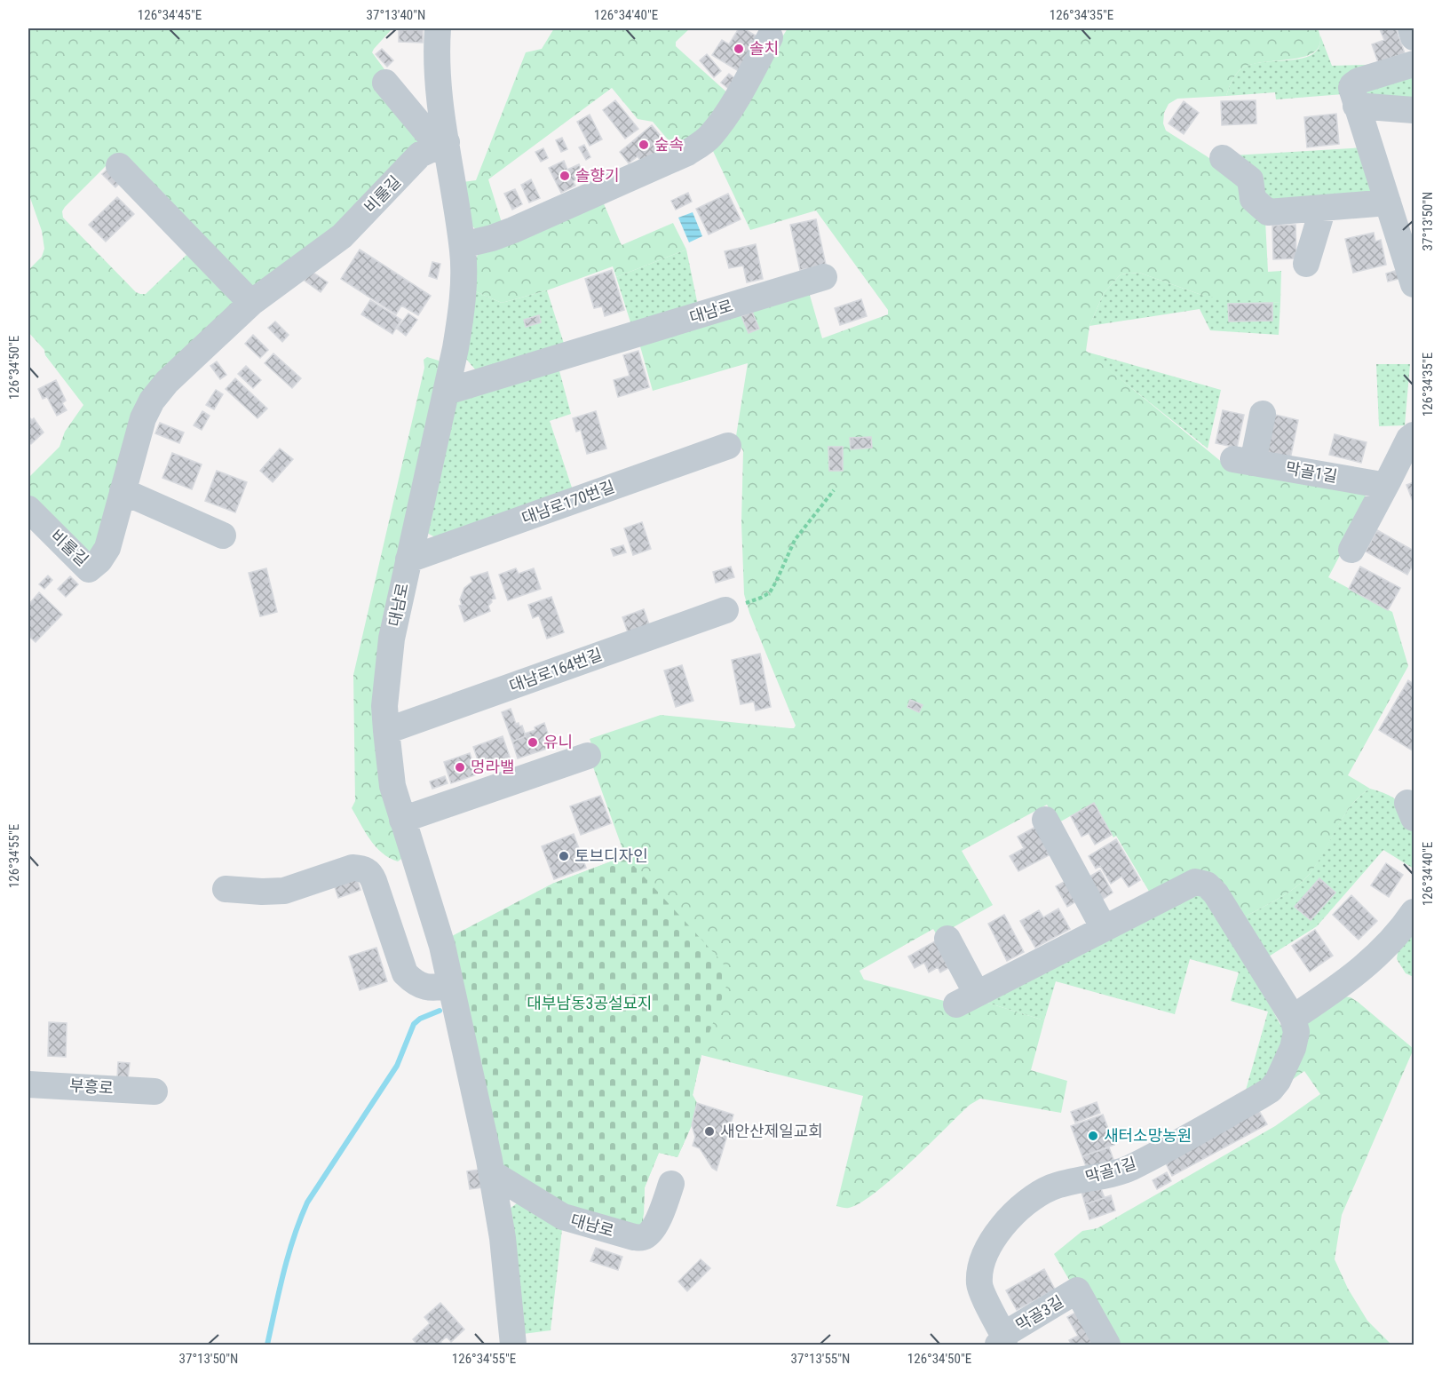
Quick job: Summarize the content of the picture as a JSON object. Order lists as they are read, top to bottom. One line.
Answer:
{"streets":{"street":["비룰길","대남로","막골1길","대남로170번길","대남로164번길","부흥로","막골3길"]},"crossings":[["비룰길","대남로"],["대남로","대남로170번길"],["대남로","대남로164번길"],["막골1길","막골3길"]],"parks":["대부남동3공설묘지"],"places":["솔치","숲속","솔향기","유니","멍라밸","토브디자인","새안산제일교회","새터소망농원"],"coordinates":["126°34'45\"E","37°13'40\"N","126°34'40\"E","126°34'35\"E","37°13'50\"N","126°34'50\"E","126°34'55\"E","37°13'55\"N"]}
